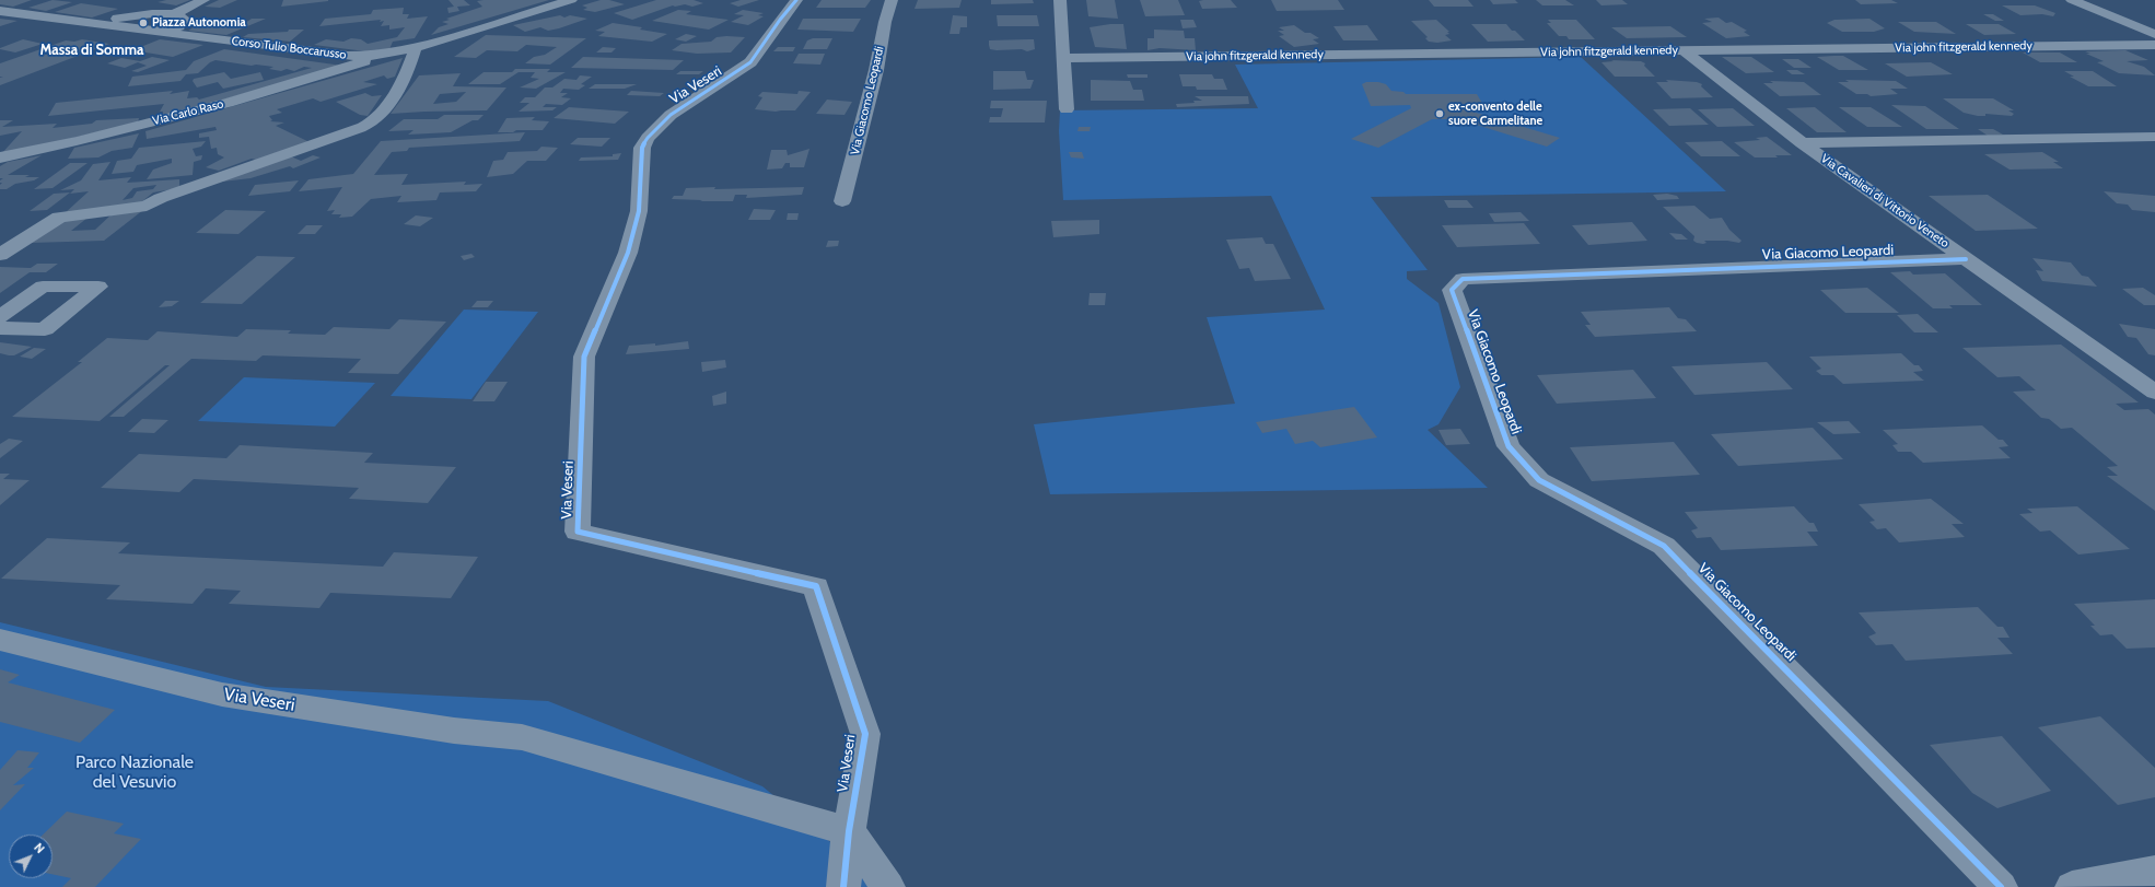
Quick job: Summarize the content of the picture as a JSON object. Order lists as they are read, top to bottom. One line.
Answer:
{"streets":{"street":["Via john fitzgerald kennedy","Corso Tulio Boccarusso","Via Veseri","Via Giacomo Leopardi","Via Carlo Raso","Via Cavalieri di Vittorio Veneto"]},"crossings":[["Via john fitzgerald kennedy","Via Cavalieri di Vittorio Veneto"],["Corso Tulio Boccarusso","Via Carlo Raso"],["Via Giacomo Leopardi","Via Cavalieri di Vittorio Veneto"]],"districts":["Massa di Somma"],"parks":["Parco Nazionale del Vesuvio"],"places":["Piazza Autonomia","ex-convento delle suore Carmelitane"],"north":"top right"}
